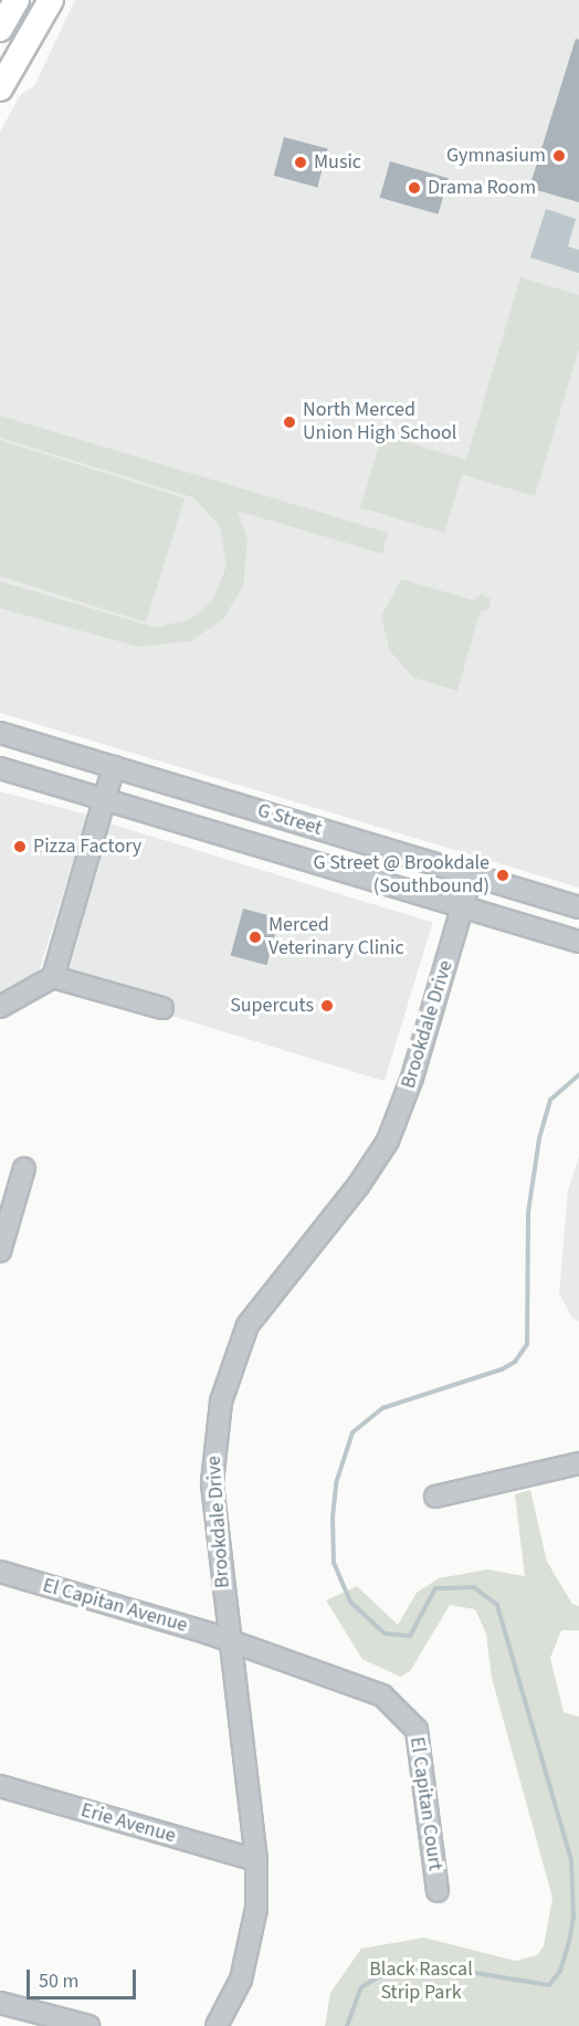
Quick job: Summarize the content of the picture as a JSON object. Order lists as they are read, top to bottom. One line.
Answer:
{"streets":{"street":["G Street","Brookdale Drive","El Capitan Avenue","El Capitan Court","Erie Avenue"]},"crossings":[["G Street","Brookdale Drive"],["Brookdale Drive","El Capitan Avenue"],["Brookdale Drive","El Capitan Court"],["Brookdale Drive","Erie Avenue"],["El Capitan Avenue","El Capitan Court"]],"parks":["Black Rascal Strip Park"],"places":["Gymnasium","Music","Drama Room","North Merced Union High School","Pizza Factory","G Street @ Brookdale (Southbound)","Merced Veterinary Clinic","Supercuts"],"scale_bar":"50 m"}
